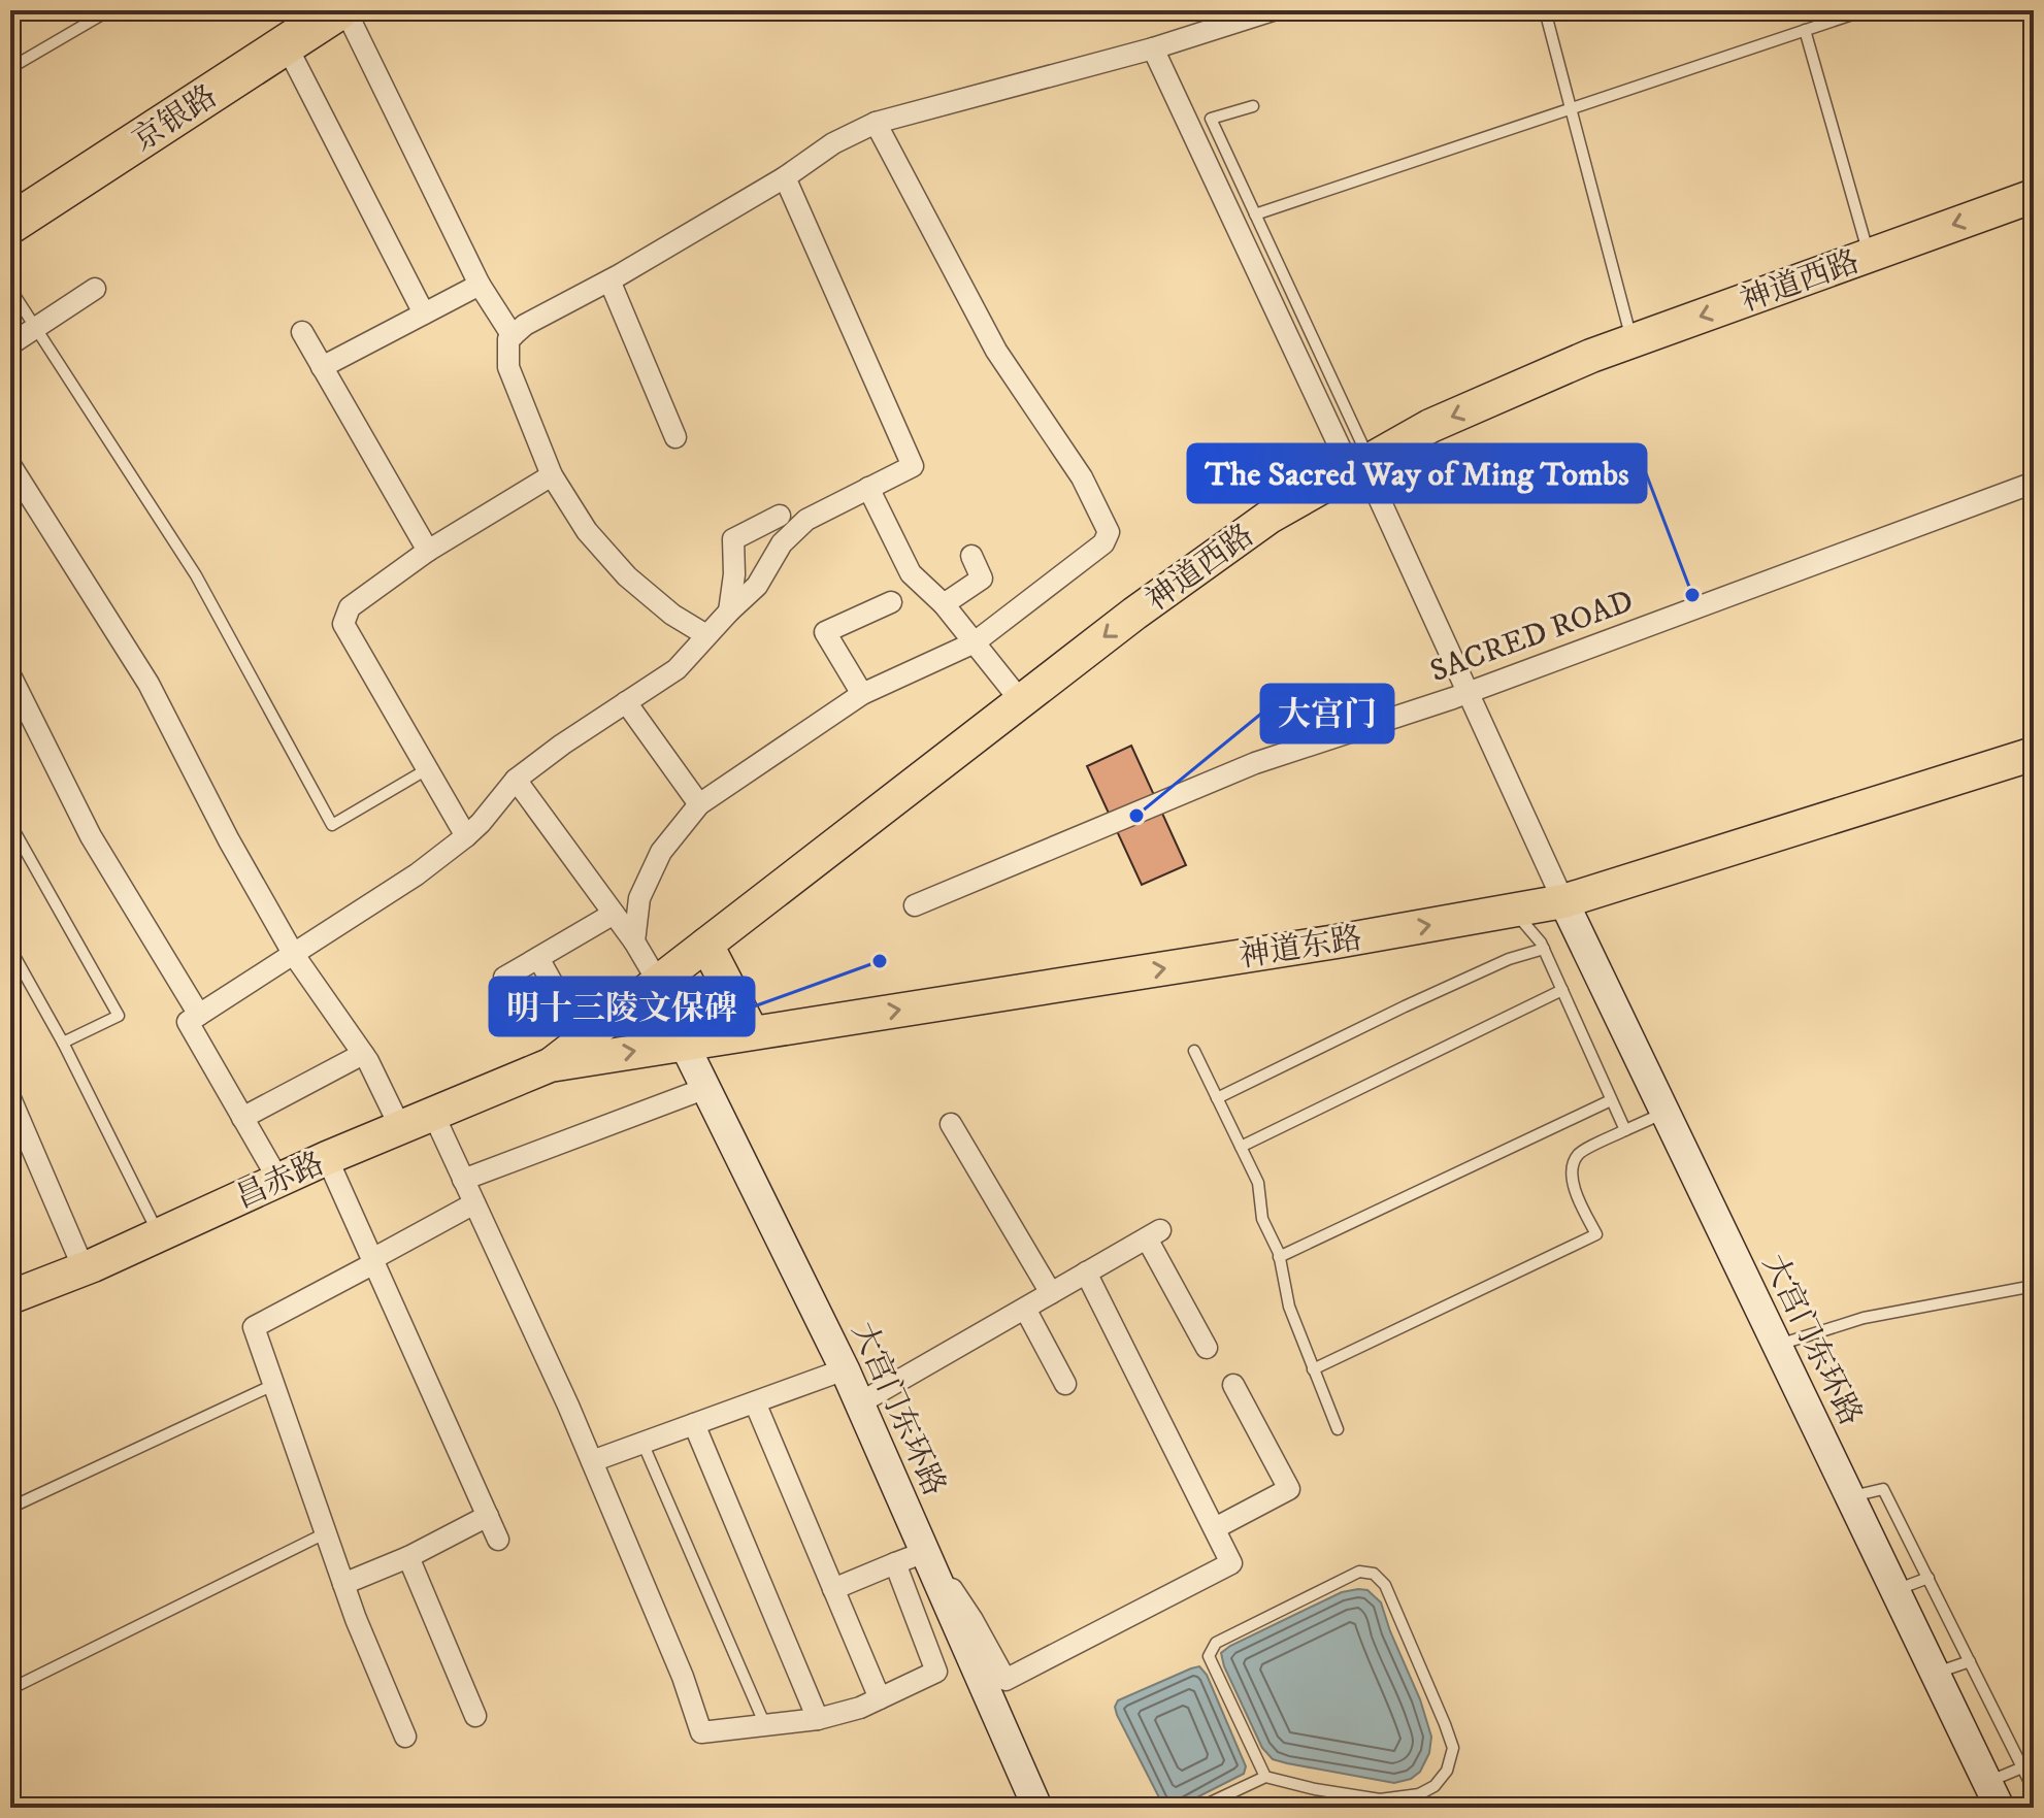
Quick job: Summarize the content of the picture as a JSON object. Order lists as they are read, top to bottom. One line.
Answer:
{"streets":{"highway":["京银路"],"main road":["神道西路","神道东路","昌赤路"],"street":["SACRED ROAD","大宫门东环路"]},"crossings":[["神道西路","神道东路"],["神道西路","昌赤路"],["神道东路","昌赤路"],["神道东路","大宫门东环路"]],"one_way":["神道西路","神道东路"],"places":["The Sacred Way of Ming Tombs","大宫门","明十三陵文保碑"]}
